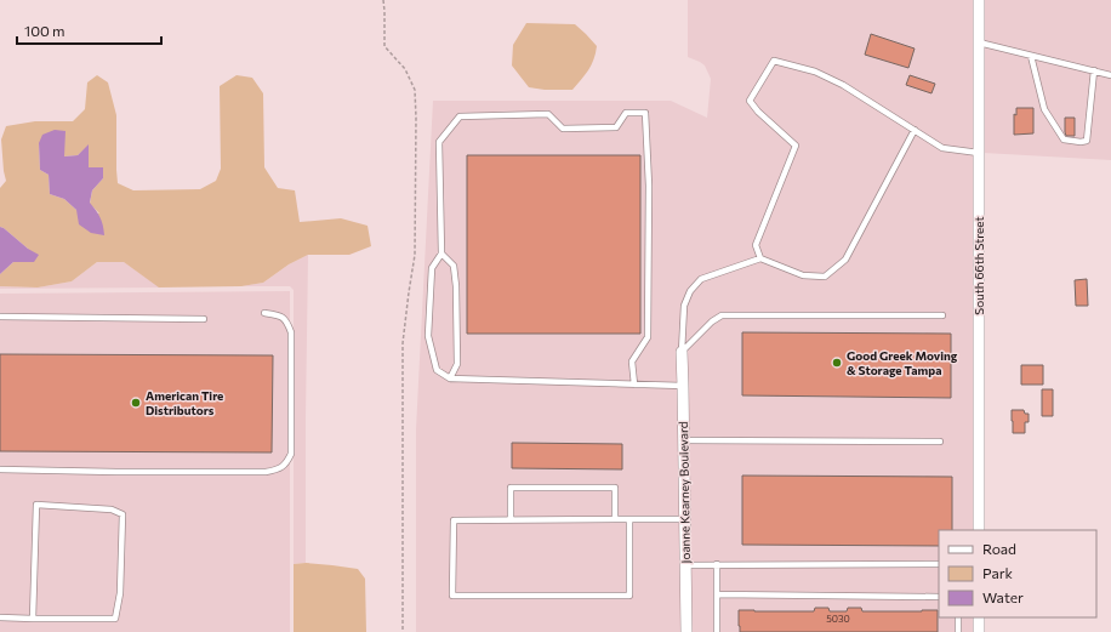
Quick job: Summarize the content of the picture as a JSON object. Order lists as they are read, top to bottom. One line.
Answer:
{"streets":{"street":["South 66th Street","Joanne Kearney Boulevard"]},"places":["Good Greek Moving & Storage Tampa","American Tire Distributors"],"house_numbers":["5030"],"legend":["Road","Park","Water"],"scale_bar":"100 m"}
